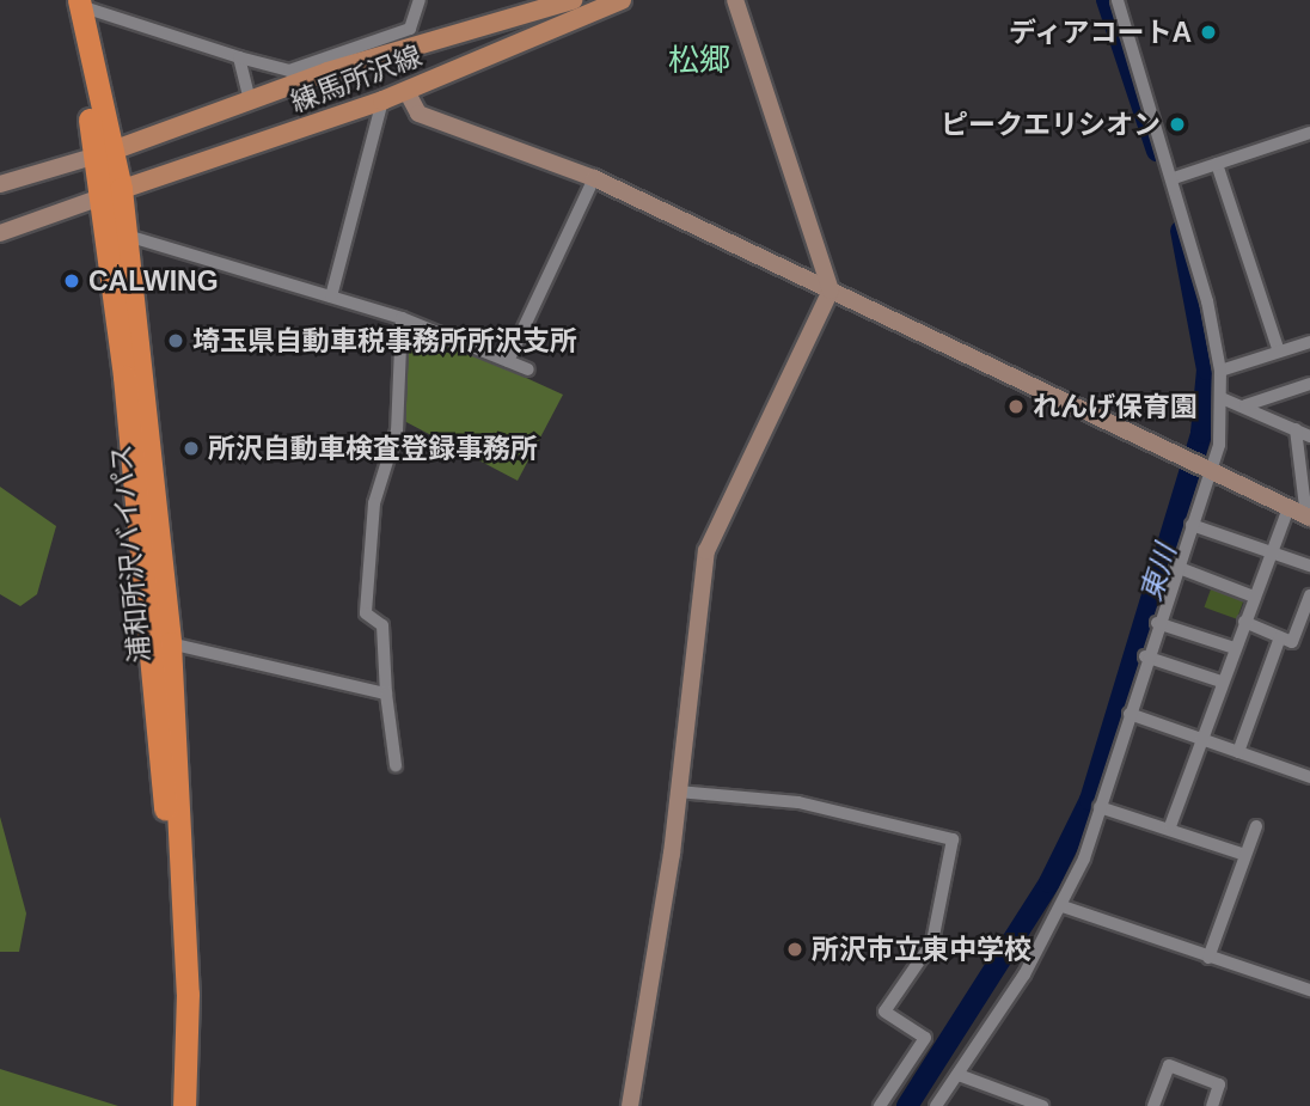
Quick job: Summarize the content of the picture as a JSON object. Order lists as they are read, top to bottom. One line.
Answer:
{"streets":{"highway":["浦和所沢バイパス"],"main road":["練馬所沢線"]},"crossings":[["練馬所沢線","浦和所沢バイパス"]],"districts":["松郷"],"water":["東川"],"places":["ディアコートA","ピークエリシオン","CALWING","埼玉県自動車税事務所所沢支所","れんげ保育園","所沢自動車検査登録事務所","所沢市立東中学校"]}
